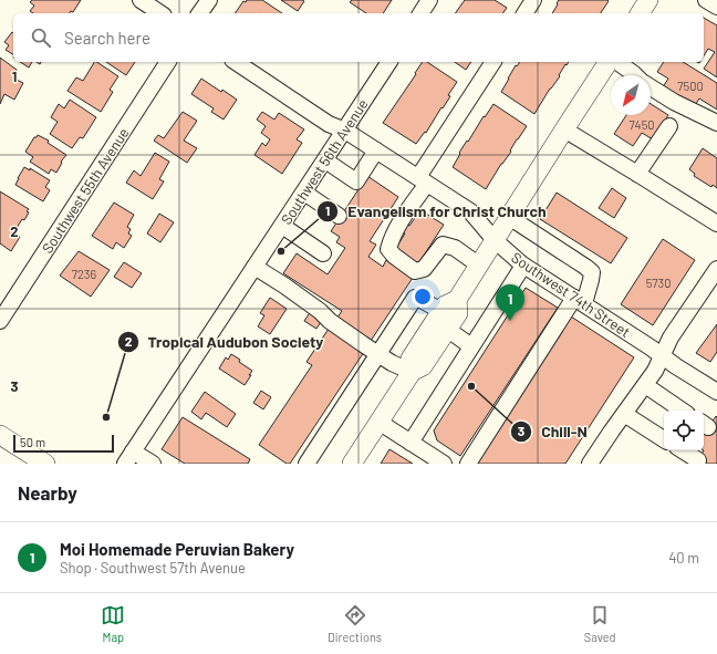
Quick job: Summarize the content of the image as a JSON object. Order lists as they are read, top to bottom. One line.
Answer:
{"streets":{"street":["Southwest 56th Avenue","Southwest 55th Avenue","Southwest 74th Street"]},"crossings":[["Southwest 56th Avenue","Southwest 74th Street"]],"places":["Evangelism for Christ Church","Chill-N","Tropical Audubon Society"],"house_numbers":["7500","7450","7236","5730"],"scale_bar":"50 m","north":"bottom left","page":{"search":"Search here","pins":"1","scale":"50 m","heading":"Nearby","list":[{"mark":"1","name":"Moi Homemade Peruvian Bakery","note":"Shop · Southwest 57th Avenue","value":"40 m"}],"nav":["Map","Directions","Saved"]},"grid":{"rows":["1","2","3"]}}
